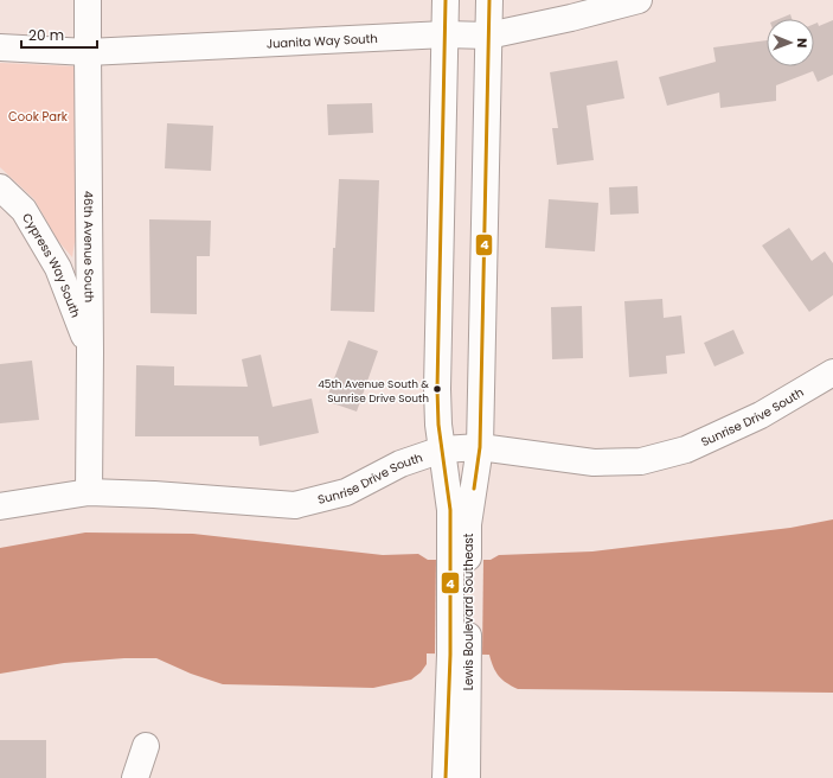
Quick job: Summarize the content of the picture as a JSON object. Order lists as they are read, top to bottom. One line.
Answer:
{"streets":{"street":["Juanita Way South","46th Avenue South","Cypress Way South","Sunrise Drive South","Lewis Boulevard Southeast"]},"crossings":[["Juanita Way South","46th Avenue South"],["Juanita Way South","Lewis Boulevard Southeast"],["46th Avenue South","Cypress Way South"],["46th Avenue South","Sunrise Drive South"],["Sunrise Drive South","Lewis Boulevard Southeast"]],"parks":["Cook Park"],"places":["45th Avenue South & Sunrise Drive South"],"lines":["transit line 4"],"scale_bar":"20 m","north":"right"}
